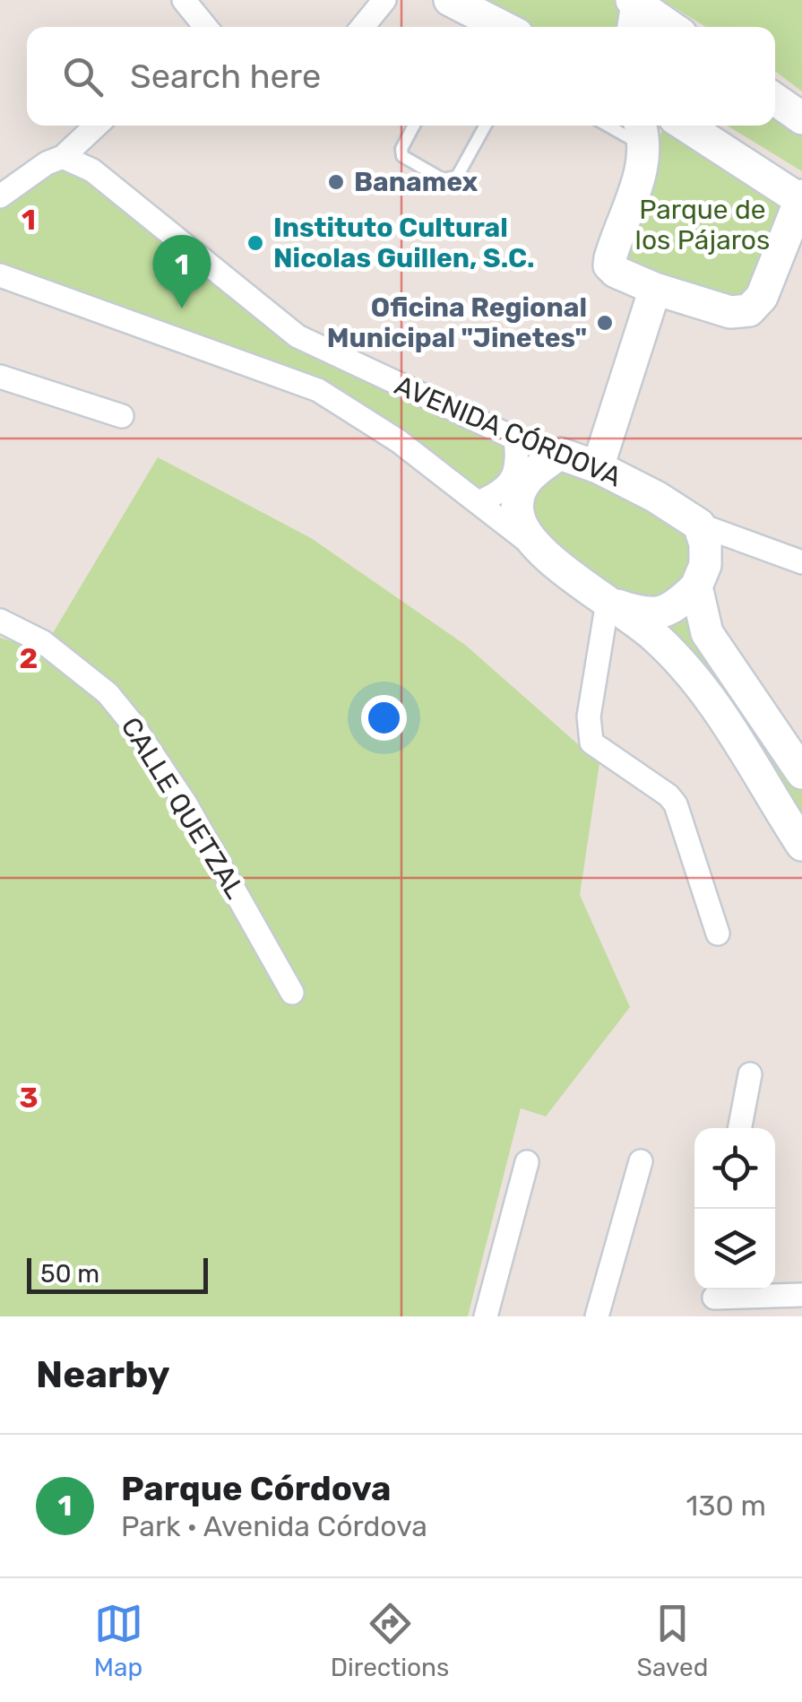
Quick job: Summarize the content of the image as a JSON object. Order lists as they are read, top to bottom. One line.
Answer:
{"streets":{"main road":["AVENIDA CÓRDOVA"],"street":["CALLE QUETZAL"]},"parks":["Parque de los Pájaros"],"places":["Banamex","Instituto Cultural Nicolas Guillen, S.C.","Oficina Regional Municipal \"Jinetes\""],"scale_bar":"50 m","page":{"search":"Search here","pins":"1","scale":"50 m","heading":"Nearby","list":[{"mark":"1","name":"Parque Córdova","note":"Park · Avenida Córdova","value":"130 m"}],"nav":["Map","Directions","Saved"]},"grid":{"rows":["1","2","3"]}}
